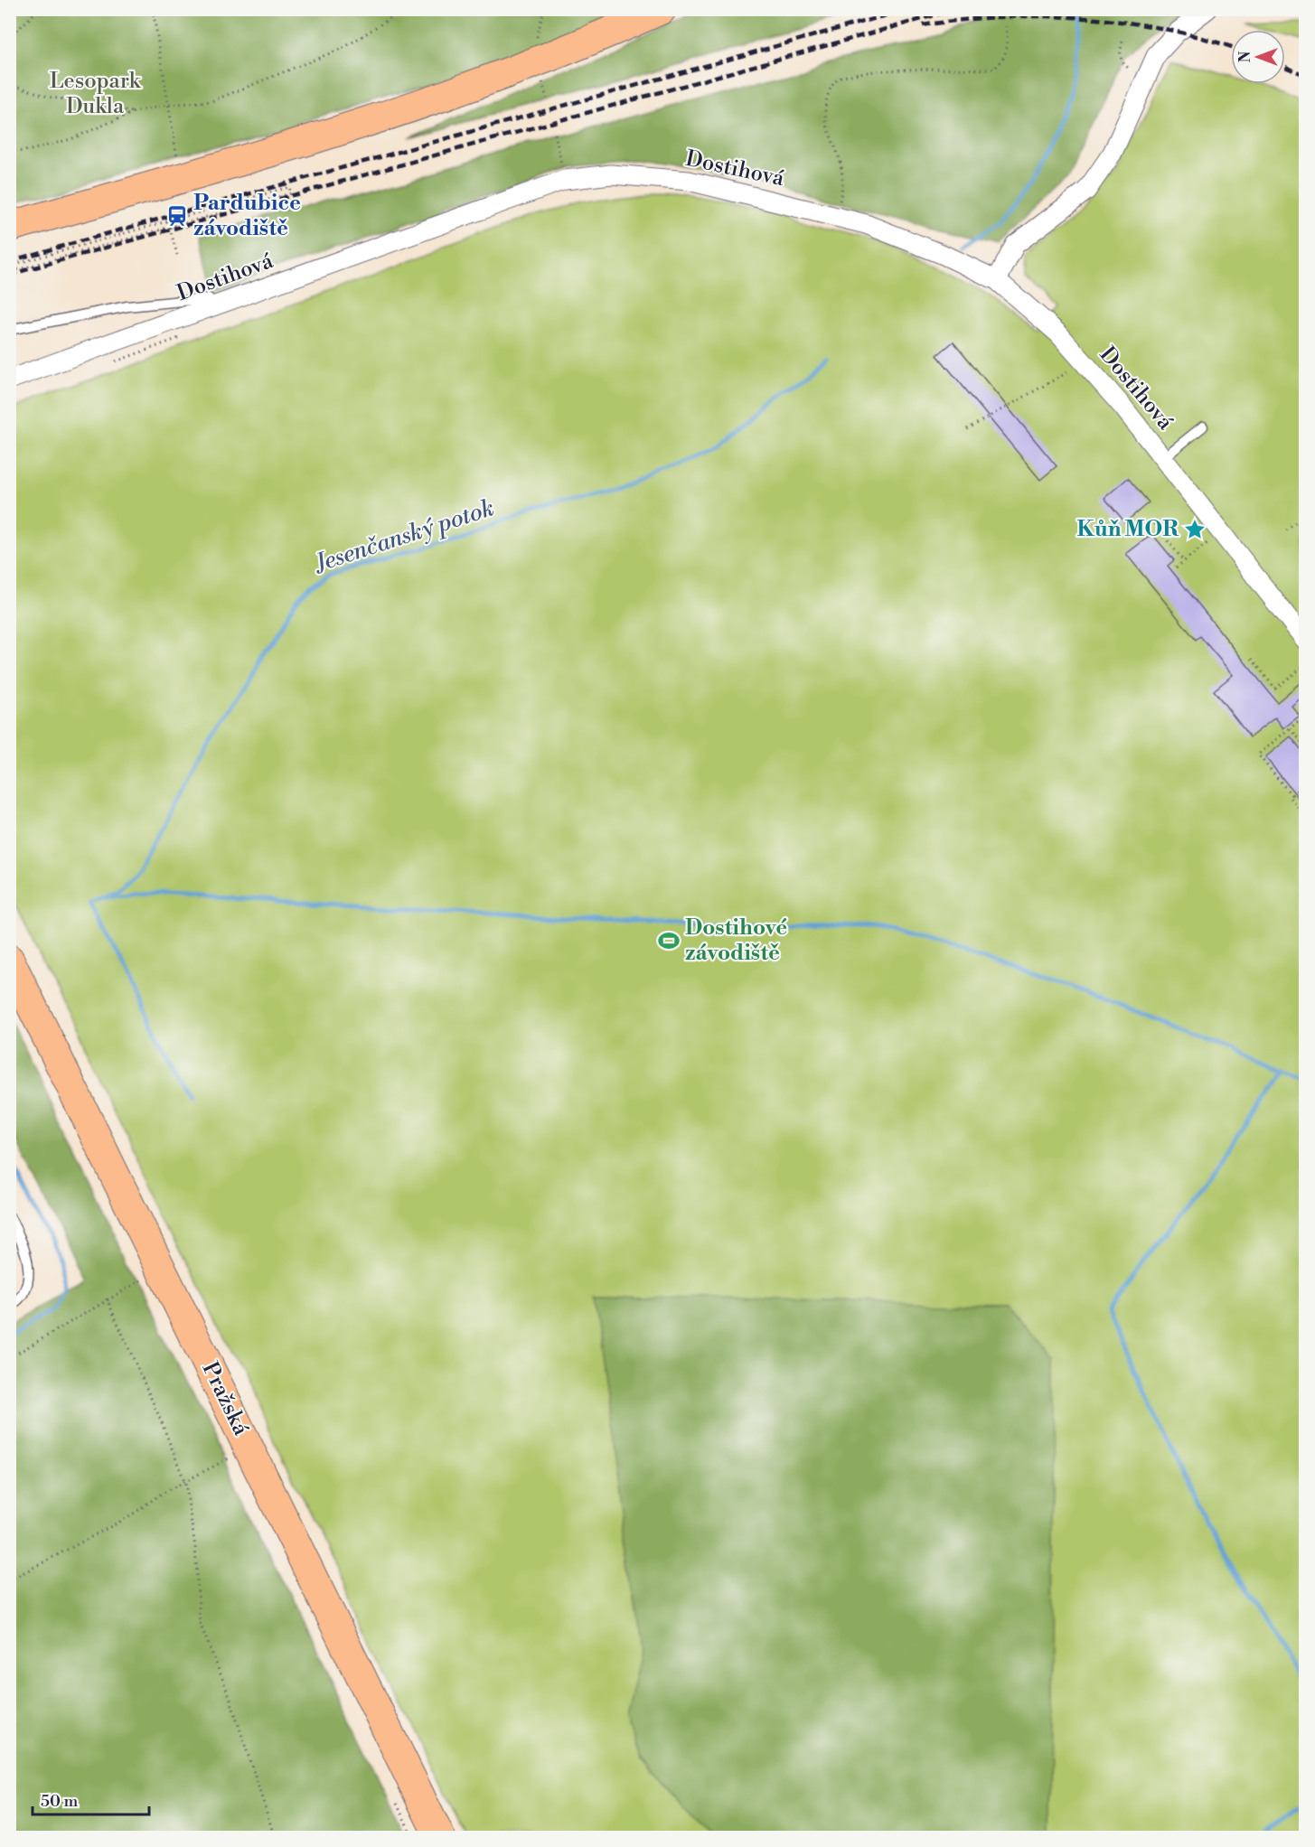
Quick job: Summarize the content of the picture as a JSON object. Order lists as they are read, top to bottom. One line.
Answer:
{"streets":{"main road":["Pražská"],"street":["Dostihová"]},"water":["Jesenčanský potok"],"parks":["Lesopark Dukla"],"places":{"station":["Pardubice závodiště"],"place":["Kůň MOR"],"sports":["Dostihové závodiště"]},"scale_bar":"50 m","north":"left"}
